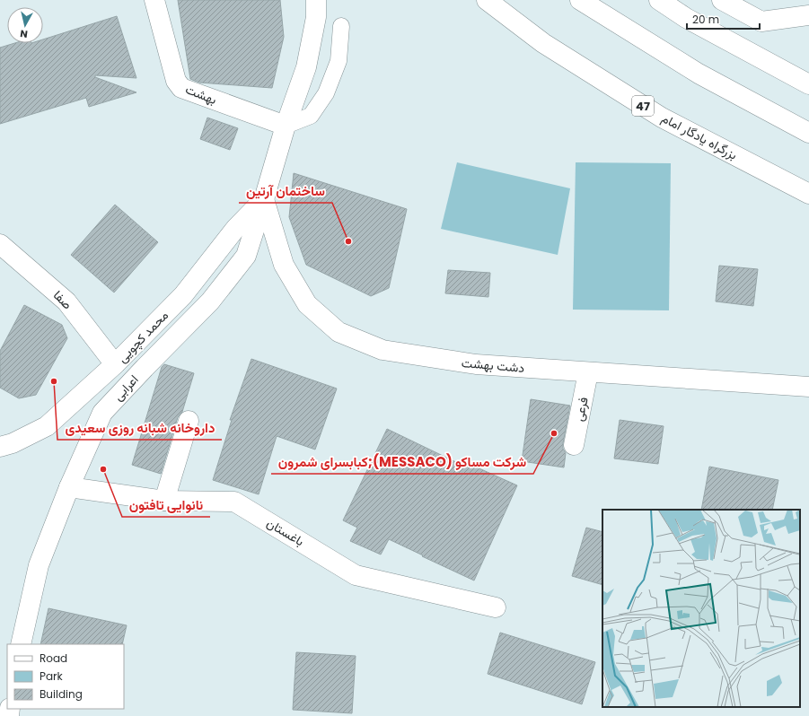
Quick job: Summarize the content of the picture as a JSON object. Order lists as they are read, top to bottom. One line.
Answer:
{"streets":{"main road":["بهشت","47","بزرگراه یادگار امام","صفا","محمد کچویی","دشت بهشت","اعرابی","فرعی","باغستان"]},"crossings":[["بهشت","اعرابی"],["صفا","محمد کچویی"],["محمد کچویی","دشت بهشت"],["محمد کچویی","اعرابی"],["دشت بهشت","اعرابی"],["دشت بهشت","فرعی"],["اعرابی","باغستان"]],"places":["ساختمان آرتین","داروخانه شبانه روزی سعیدی","کبابسرای شمرون;(MESSACO) شرکت مساکو","نانوایی تافتون"],"legend":["Road","Park","Building"],"scale_bar":"20 m","north":"bottom"}
